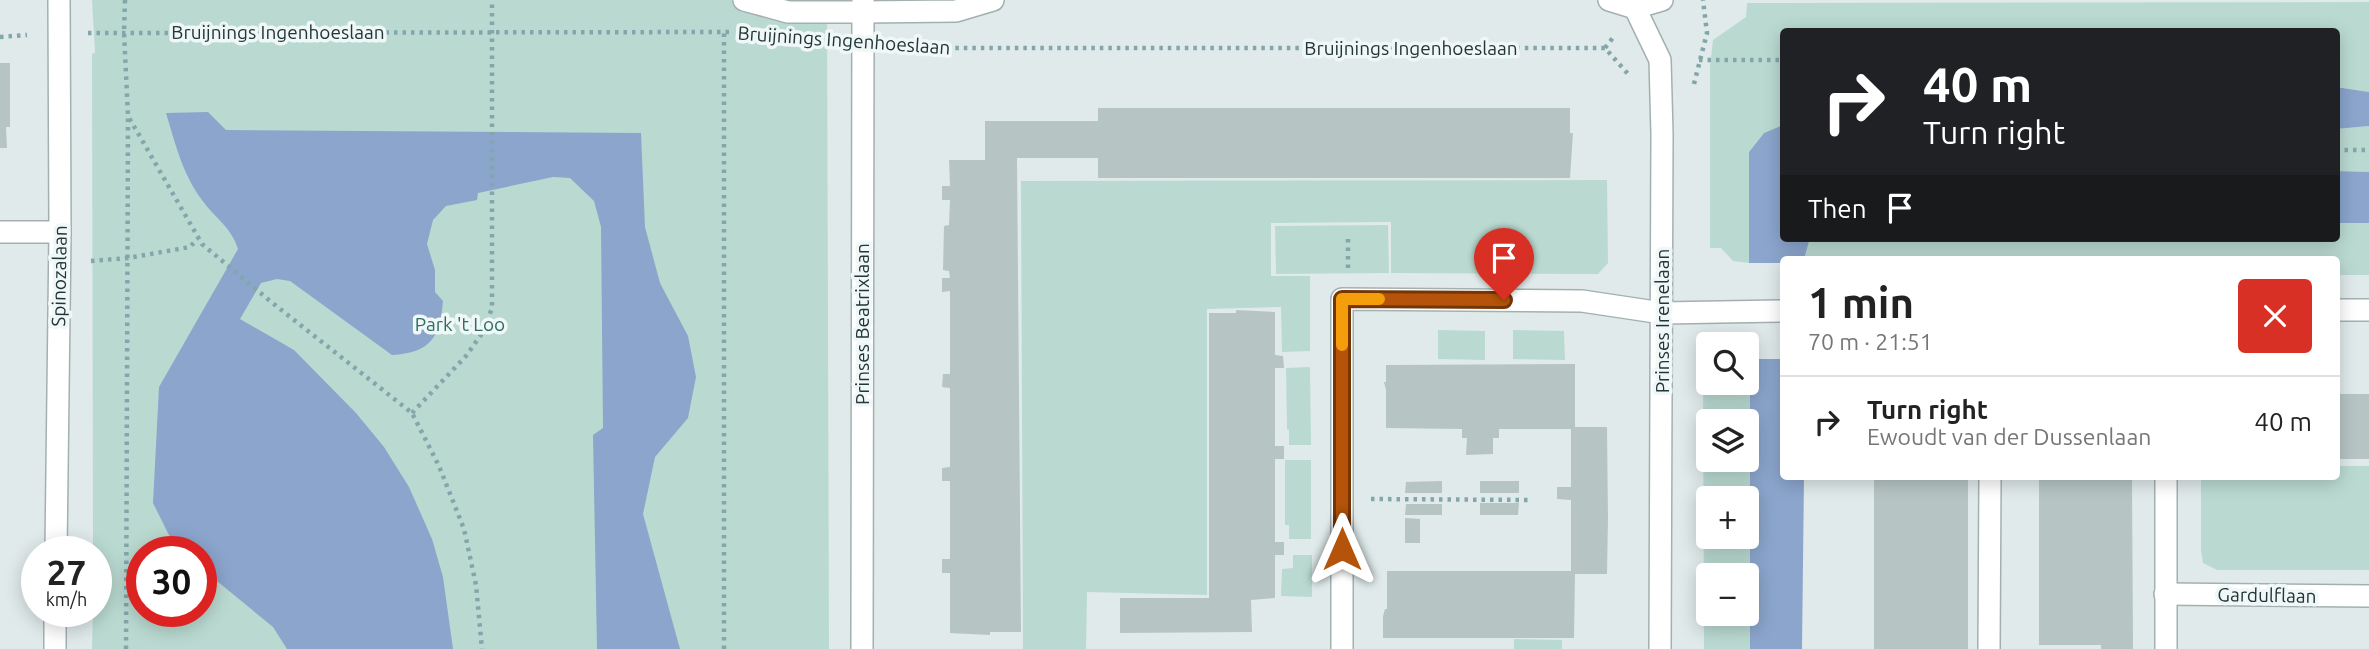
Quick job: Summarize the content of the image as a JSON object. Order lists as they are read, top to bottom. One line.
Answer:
{"streets":{"street":["Bruijnings Ingenhoeslaan","Spinozalaan","Prinses Irenelaan","Prinses Beatrixlaan","Gardulflaan"]},"crossings":[["Bruijnings Ingenhoeslaan","Spinozalaan"],["Bruijnings Ingenhoeslaan","Prinses Beatrixlaan"]],"parks":["Park 't Loo"],"page":{"turn":["40 m","Turn right"],"then":"Then","heading":["1 min","70 m · 21:51"],"map_buttons":["+","−"],"list":[{"name":"Turn right","note":"Ewoudt van der Dussenlaan","value":"40 m"}],"speed":"27 km/h","limit":"30"}}
